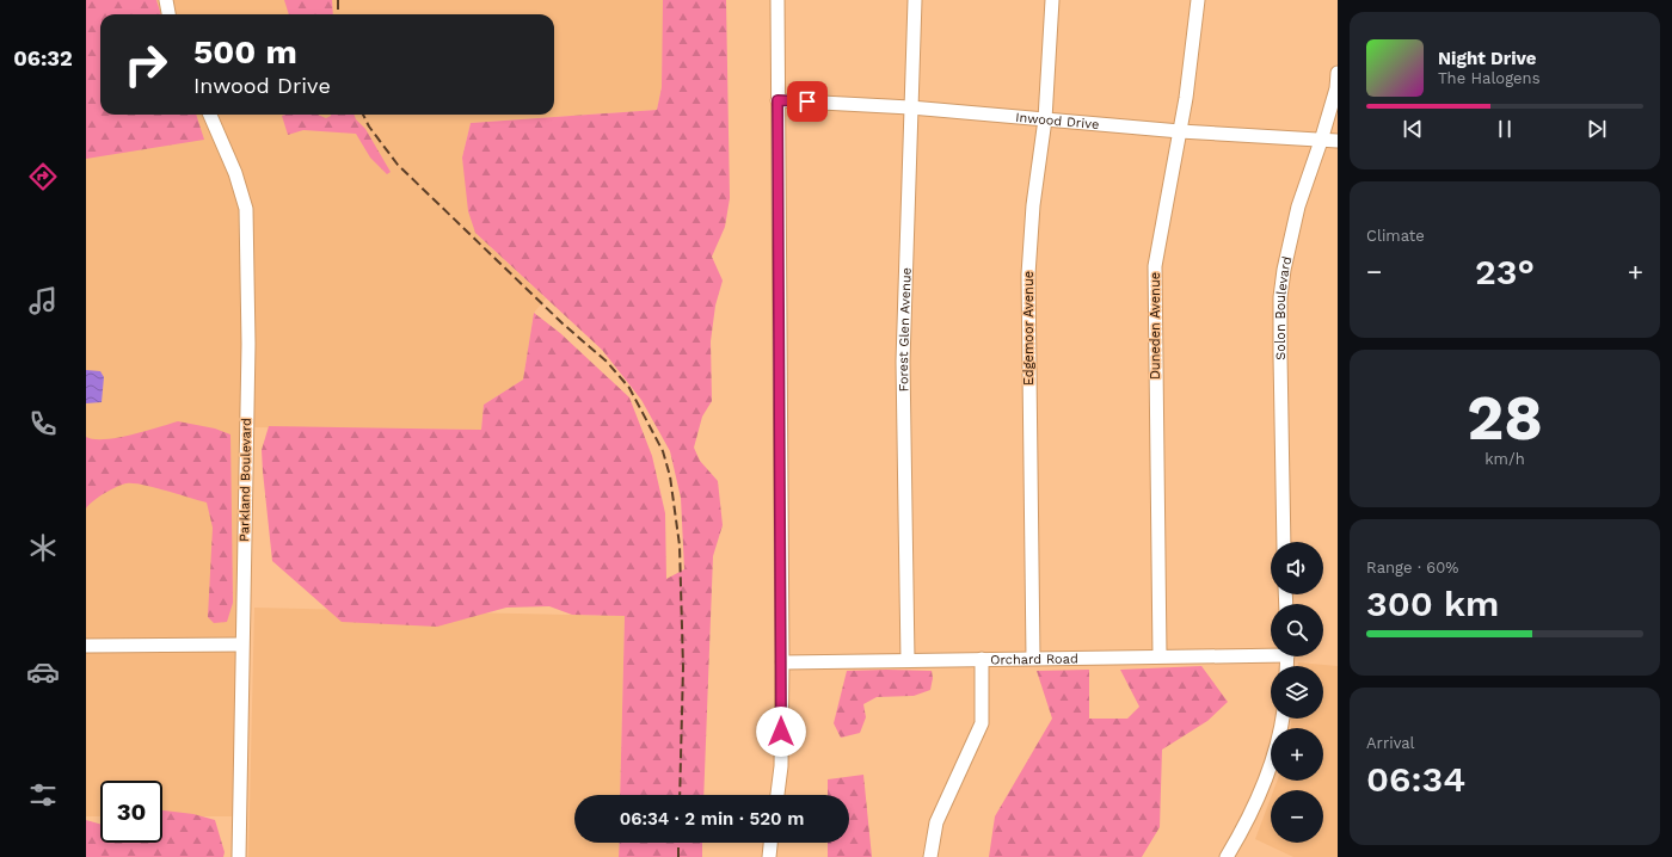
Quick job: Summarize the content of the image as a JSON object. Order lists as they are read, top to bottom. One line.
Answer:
{"streets":{"street":["Inwood Drive","Solon Boulevard","Duneden Avenue","Edgemoor Avenue","Forest Glen Avenue","Parkland Boulevard","Orchard Road"]},"crossings":[["Inwood Drive","Solon Boulevard"],["Inwood Drive","Duneden Avenue"],["Inwood Drive","Edgemoor Avenue"],["Inwood Drive","Forest Glen Avenue"],["Duneden Avenue","Orchard Road"],["Edgemoor Avenue","Orchard Road"],["Forest Glen Avenue","Orchard Road"]],"page":{"tabs":"06:32","turn":["500 m","Inwood Drive"],"song":["Night Drive","The Halogens"],"tile":["Climate",["28","km/h"],["Range · 60%","300 km"],["Arrival","06:34"]],"heat":["−","23°","+"],"map_buttons":["+","−"],"limit":"30","trip":"06:34 · 2 min · 520 m"}}
